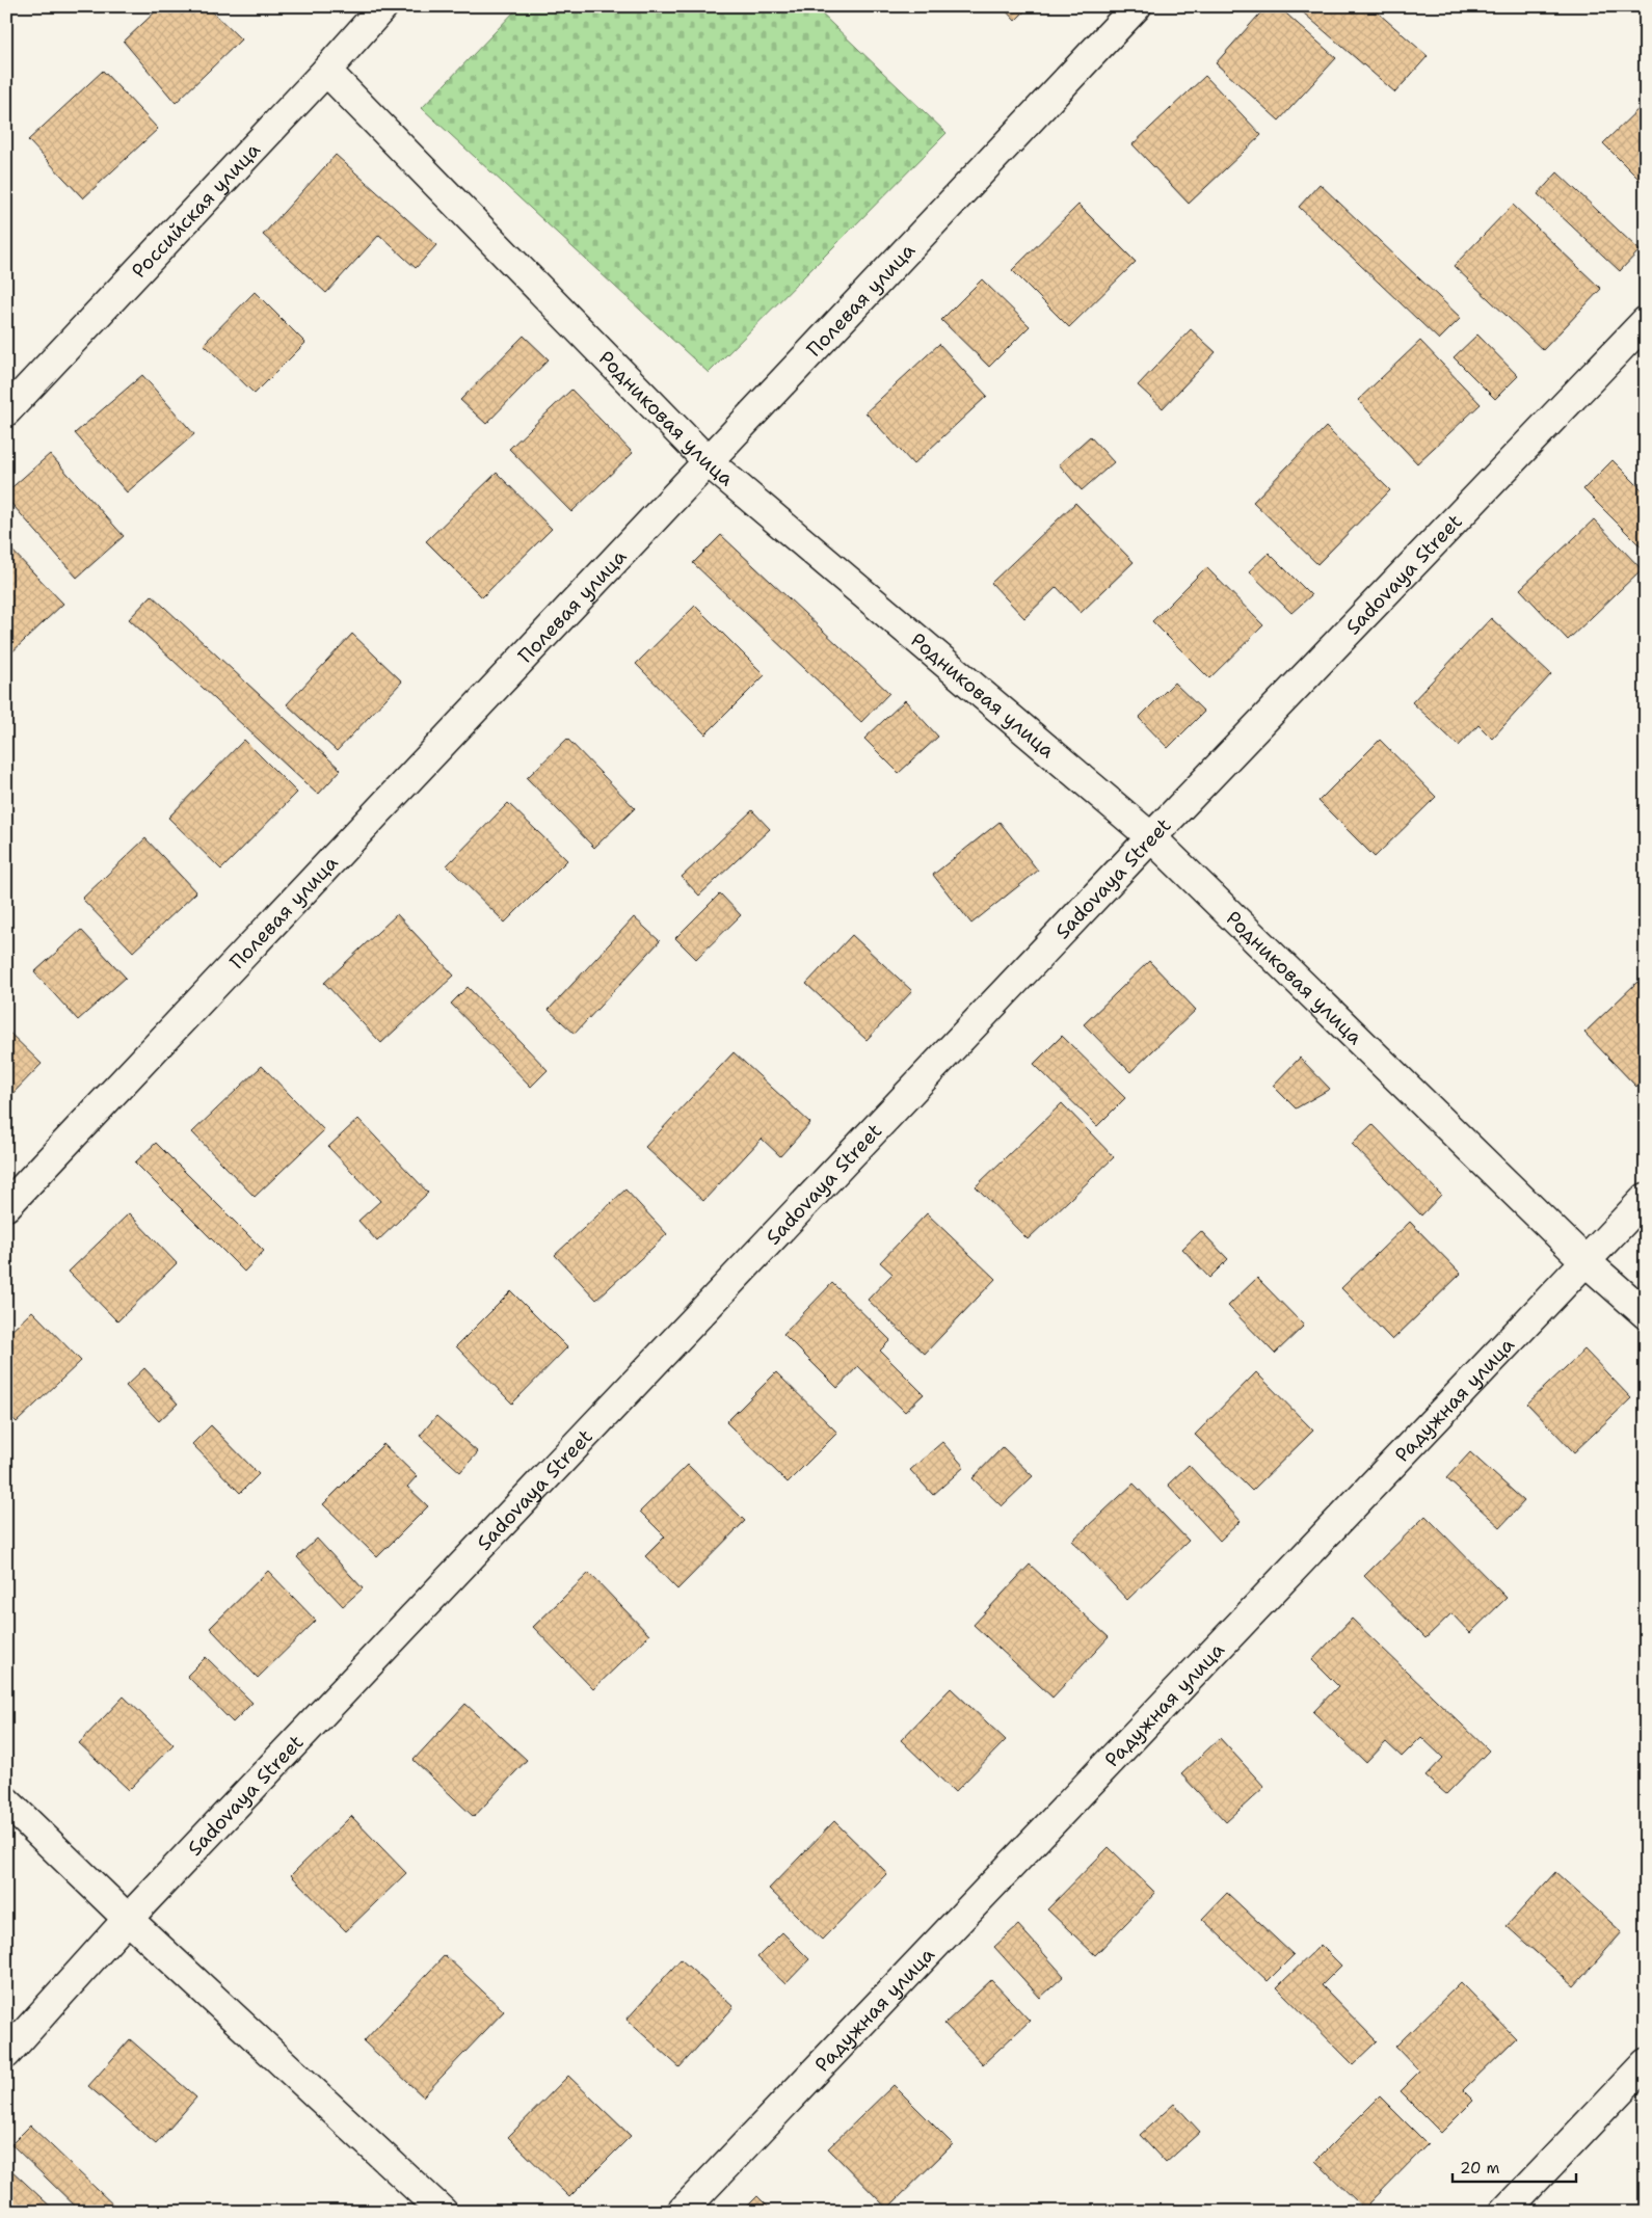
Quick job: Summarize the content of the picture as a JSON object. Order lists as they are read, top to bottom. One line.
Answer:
{"streets":{"street":["Российская улица","Полевая улица","Родниковая улица","Sadovaya Street","Радужная улица"]},"crossings":[["Российская улица","Родниковая улица"],["Полевая улица","Родниковая улица"],["Родниковая улица","Sadovaya Street"],["Родниковая улица","Радужная улица"]],"scale_bar":"20 m"}
